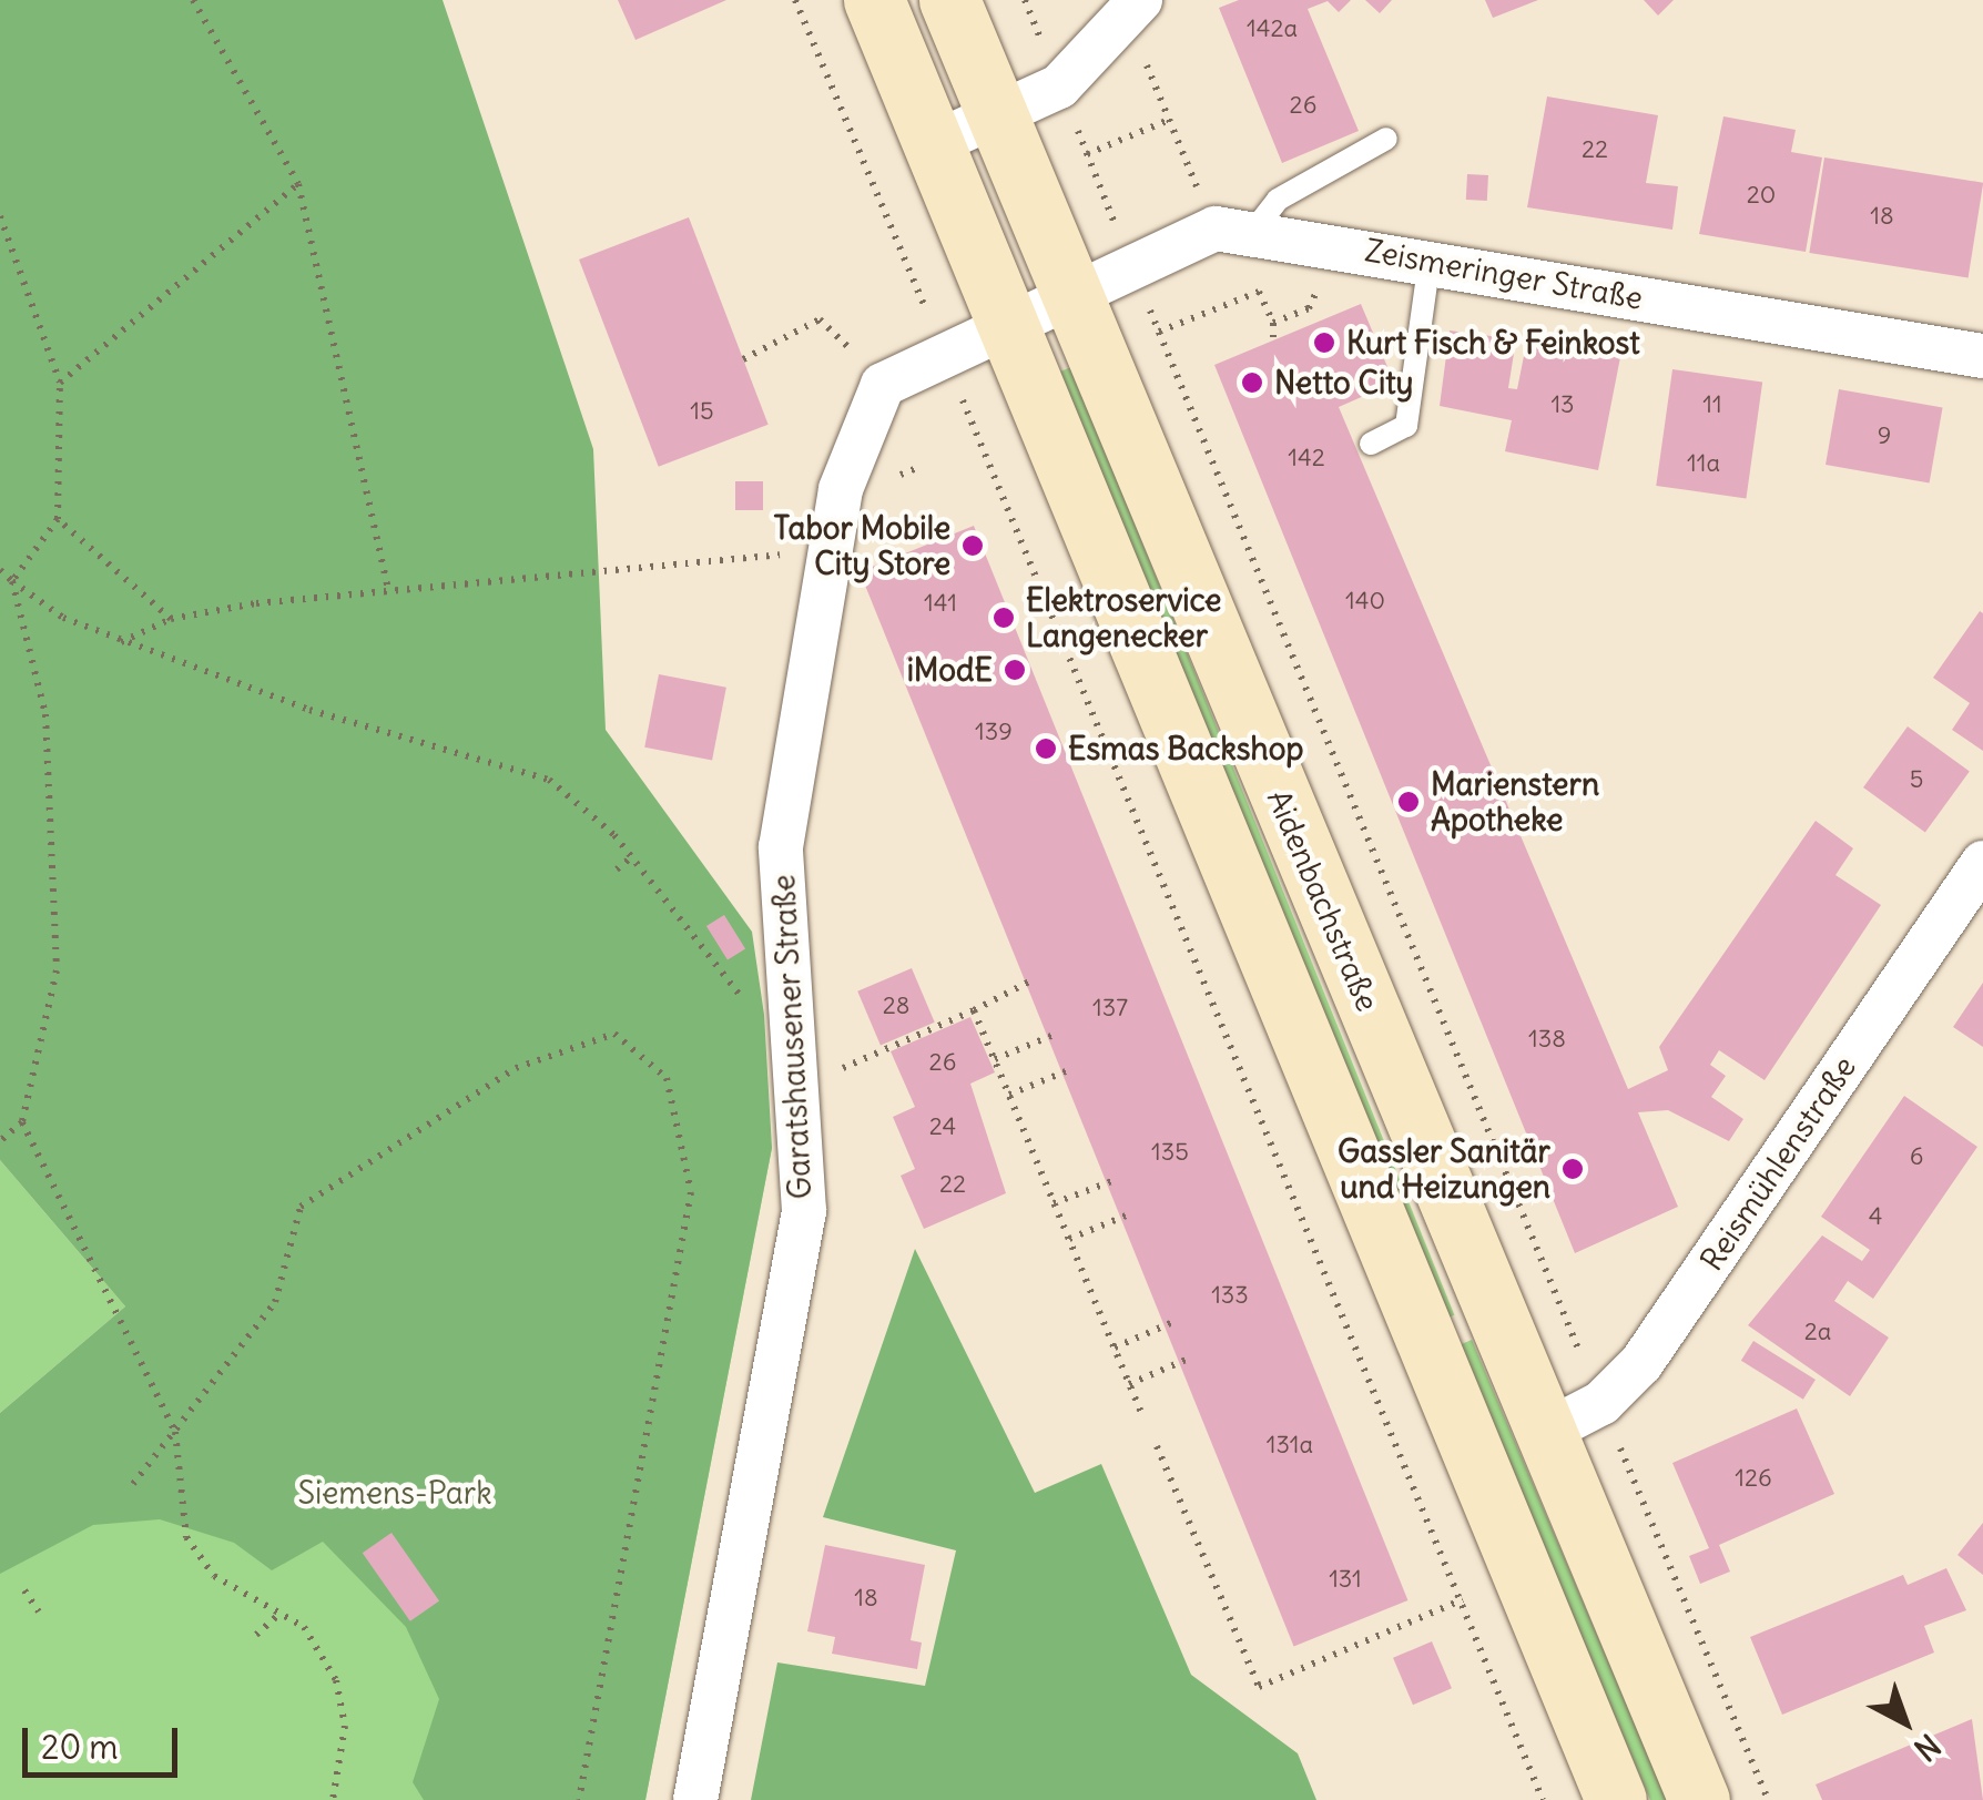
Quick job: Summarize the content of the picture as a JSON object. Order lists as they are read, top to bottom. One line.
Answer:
{"streets":{"street":["Zeismeringer Straße","Aidenbachstraße","Garatshausener Straße","Reismühlenstraße"]},"crossings":[["Zeismeringer Straße","Aidenbachstraße"],["Zeismeringer Straße","Garatshausener Straße"],["Aidenbachstraße","Garatshausener Straße"],["Aidenbachstraße","Reismühlenstraße"]],"parks":["Siemens-Park"],"places":["Kurt Fisch & Feinkost","Netto City","Tabor Mobile City Store","Elektroservice Langenecker","iModE","Esmas Backshop","Marienstern Apotheke","Gassler Sanitär und Heizungen"],"house_numbers":["142a","26","22","20","18","13","11","15","9","142","11a","140","141","139","5","28","137","138","26","24","135","6","22","4","133","2a","131a","126","131","18"],"scale_bar":"20 m","north":"bottom right"}
